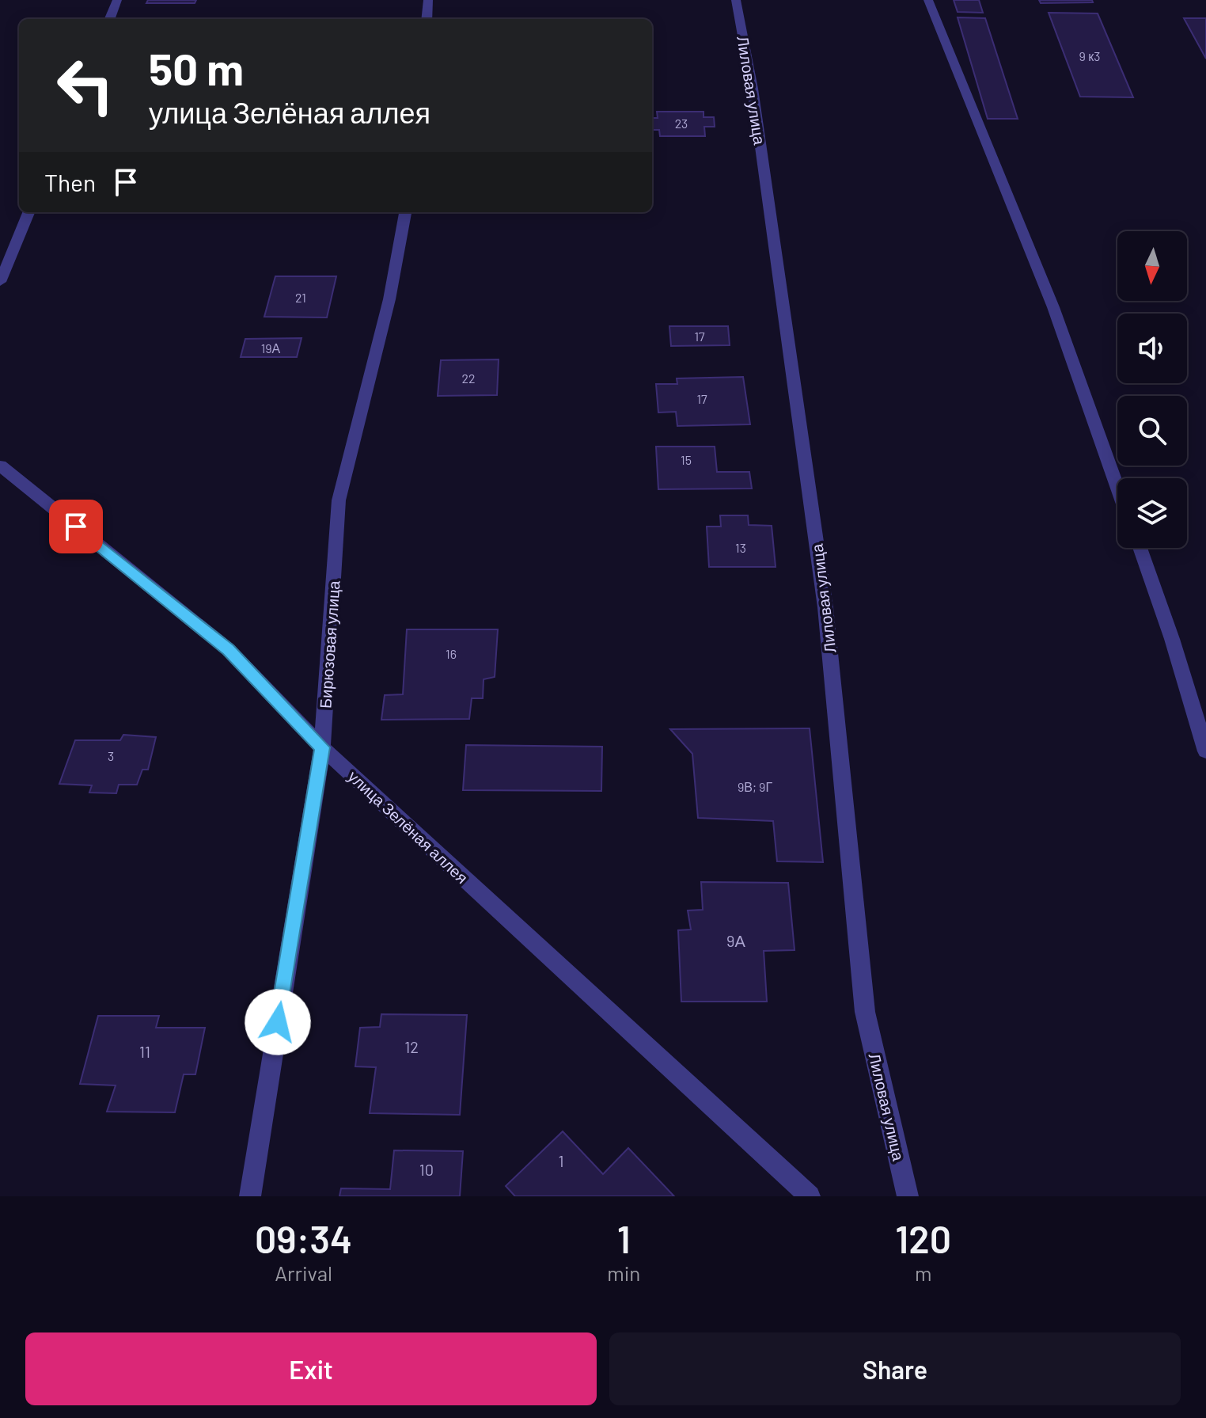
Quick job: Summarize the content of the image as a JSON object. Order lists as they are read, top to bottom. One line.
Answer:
{"streets":{"street":["Лиловая улица","Бирюзовая улица","улица Зелёная аллея"]},"crossings":[["Бирюзовая улица","улица Зелёная аллея"]],"house_numbers":["9 к3","23","21","17","19А","22","17","15","13","16","3","9В; 9Г","9А","12","11","1","10"],"north":"bottom","page":{"turn":["50 m","улица Зелёная аллея"],"then":"Then","eta":["09:34","Arrival","1","min","120","m"],"buttons":["Exit","Share"]}}
